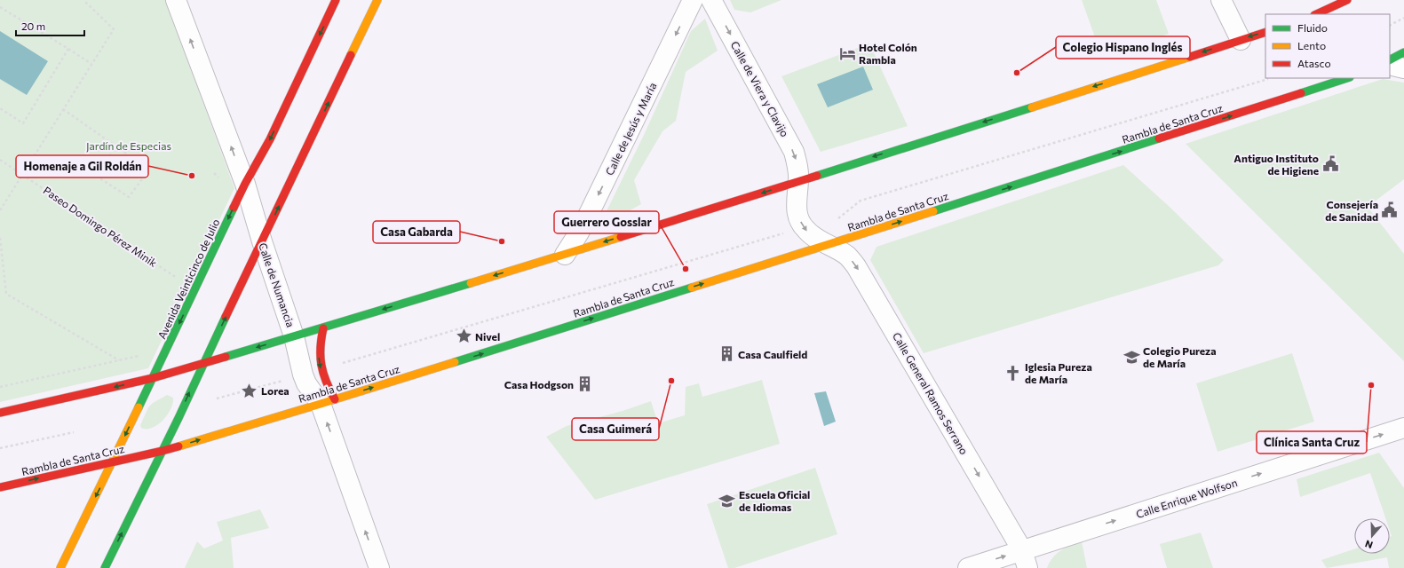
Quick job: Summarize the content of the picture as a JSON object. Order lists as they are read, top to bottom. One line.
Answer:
{"streets":{"main road":["Rambla de Santa Cruz","Avenida Veinticinco de Julio"],"street":["Calle de Viera y Clavijo","Calle de Jesús y María","Calle de Numancia","Calle General Ramos Serrano","Calle Enrique Wolfson"],"path":["Paseo Domingo Pérez Minik"]},"crossings":[["Calle de Viera y Clavijo","Calle General Ramos Serrano"],["Rambla de Santa Cruz","Avenida Veinticinco de Julio"],["Rambla de Santa Cruz","Calle de Numancia"],["Rambla de Santa Cruz","Calle General Ramos Serrano"],["Avenida Veinticinco de Julio","Calle de Numancia"],["Calle General Ramos Serrano","Calle Enrique Wolfson"]],"one_way":["Calle de Viera y Clavijo","Calle de Jesús y María","Calle de Numancia","Calle General Ramos Serrano","Calle Enrique Wolfson"],"parks":["Jardín de Especias"],"places":{"hotel":["Hotel Colón Rambla"],"other":["Colegio Hispano Inglés","Homenaje a Gil Roldán","Casa Gabarda","Guerrero Gosslar","Casa Guimerá","Clínica Santa Cruz"],"public building":["Antiguo Instituto de Higiene","Consejería de Sanidad"],"place":["Nivel","Lorea"],"building":["Casa Caulfield","Casa Hodgson"],"school or university":["Colegio Pureza de María","Escuela Oficial de Idiomas"],"church":["Iglesia Pureza de María"]},"legend":["Fluido","Lento","Atasco"],"scale_bar":"20 m","north":"bottom"}
